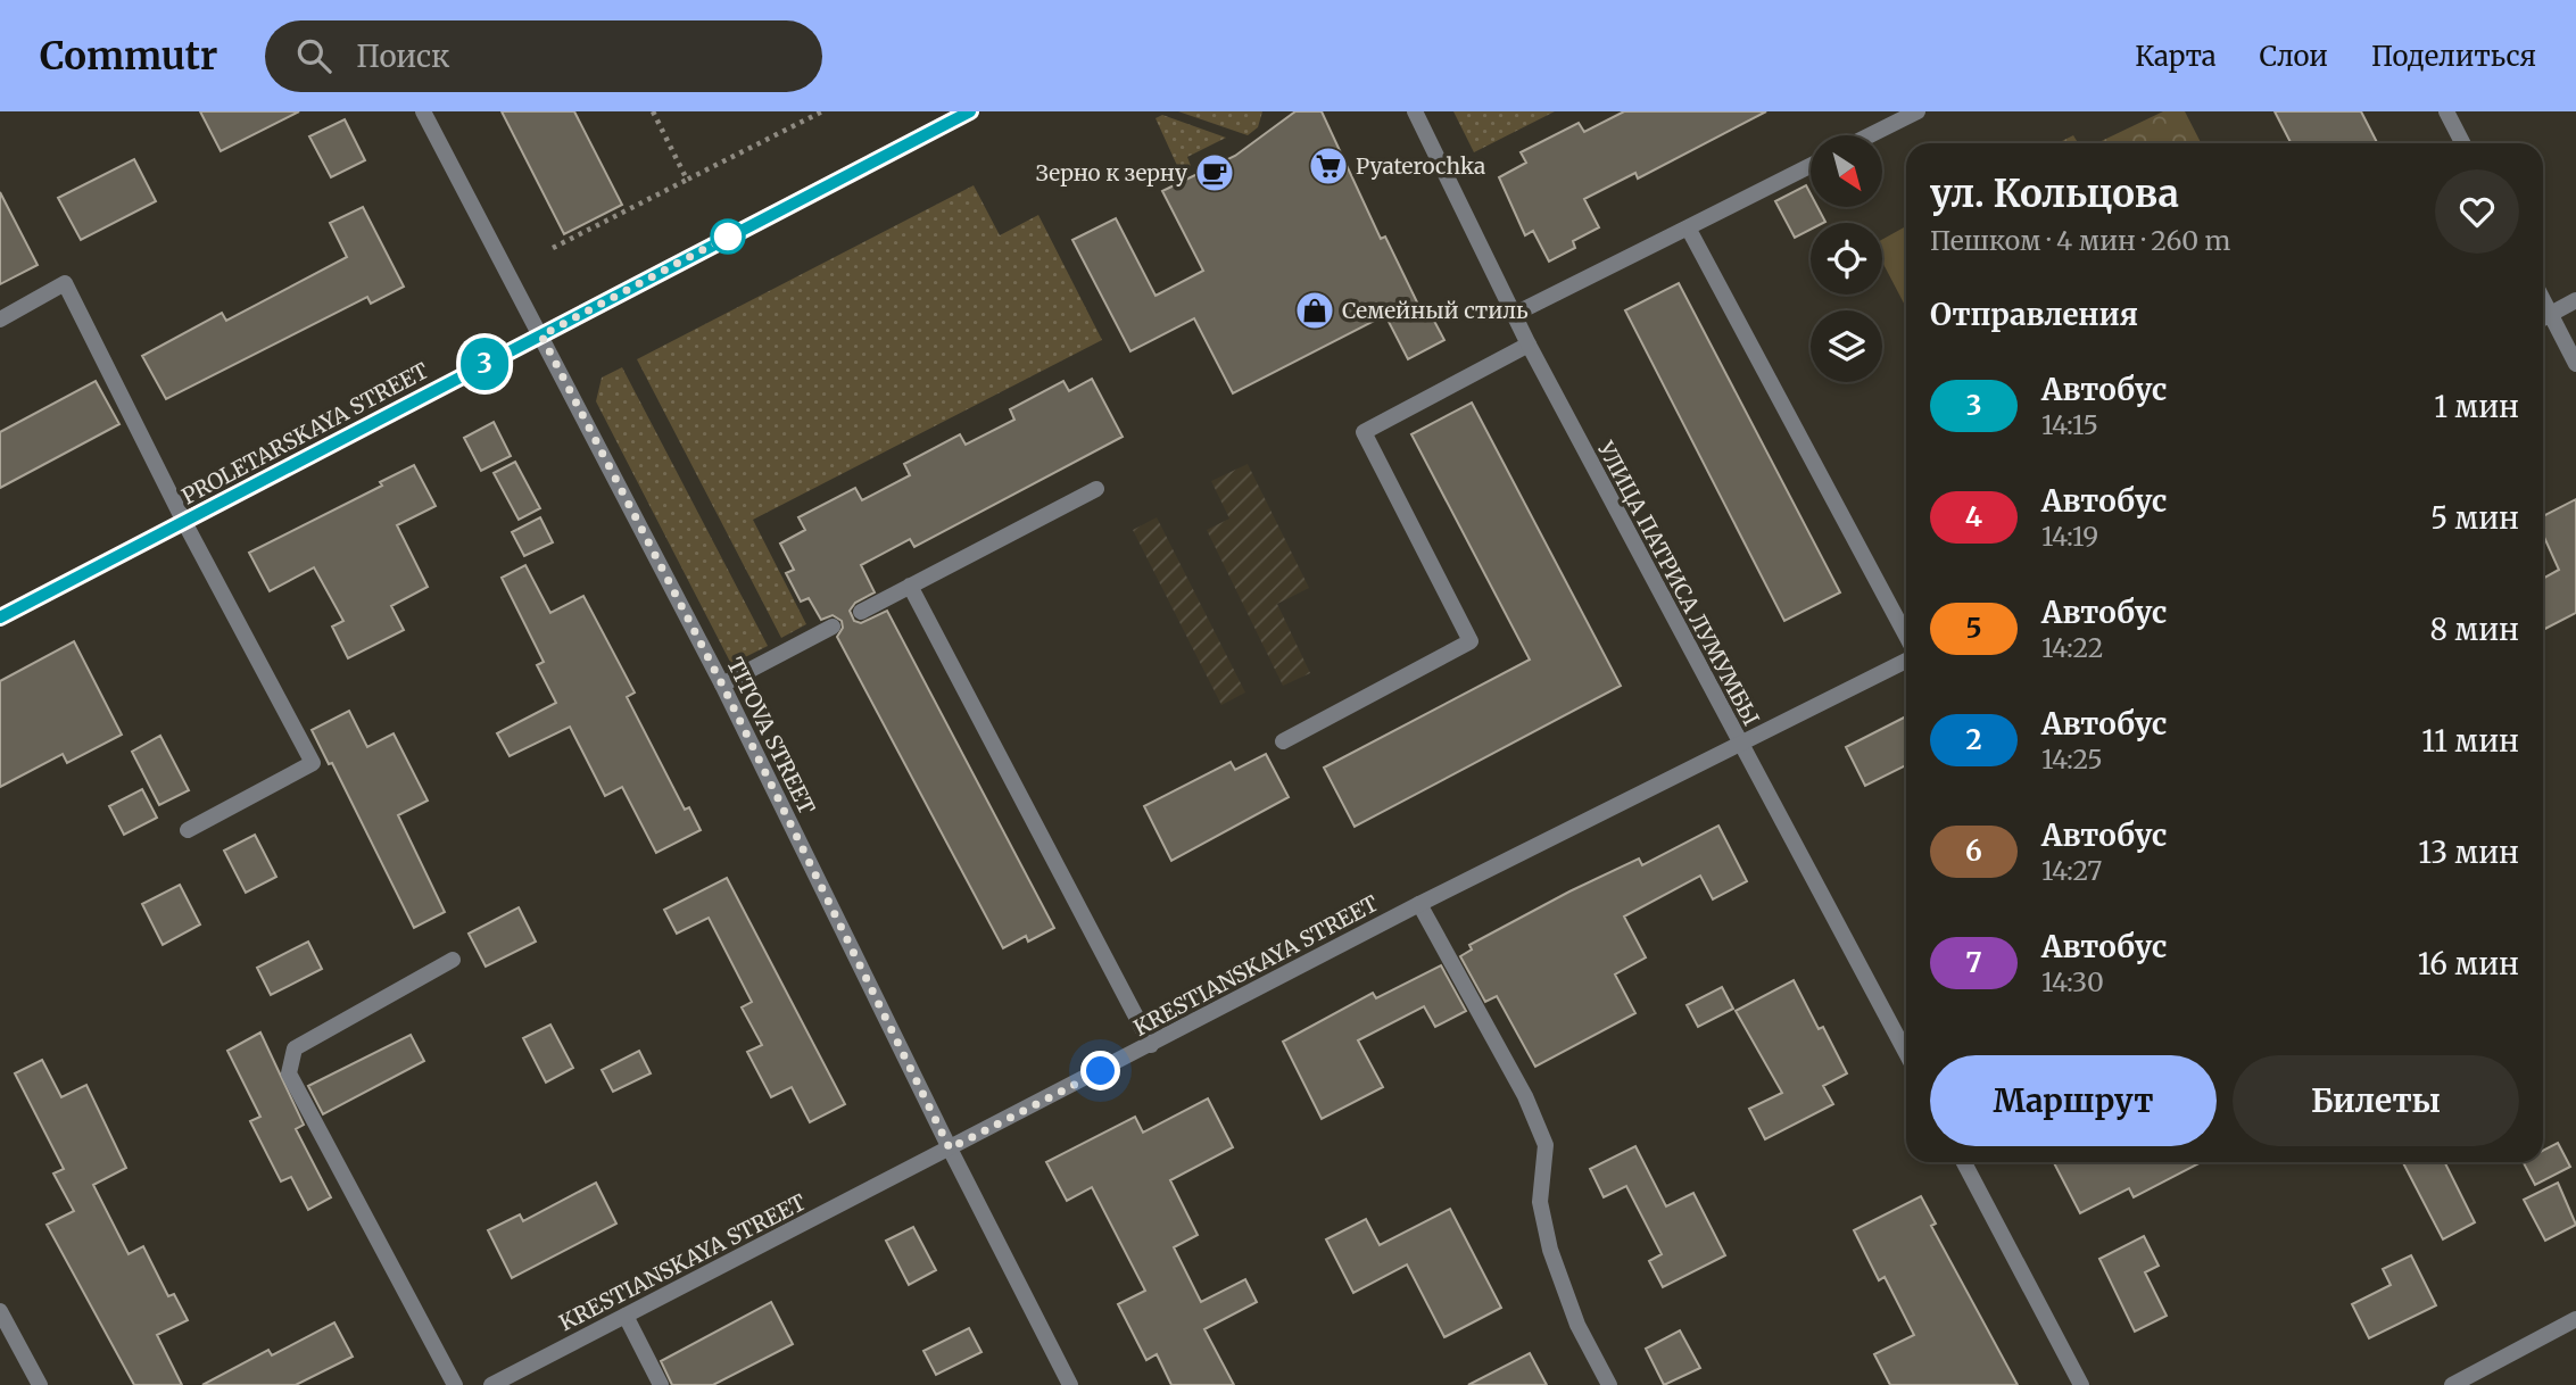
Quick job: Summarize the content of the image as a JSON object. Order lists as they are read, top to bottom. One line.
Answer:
{"streets":{"main road":["PROLETARSKAYA STREET"],"street":["УЛИЦА ПАТРИСА ЛУМУМБЫ","TITOVA STREET","KRESTIANSKAYA STREET"]},"crossings":[["PROLETARSKAYA STREET","TITOVA STREET"],["УЛИЦА ПАТРИСА ЛУМУМБЫ","KRESTIANSKAYA STREET"],["TITOVA STREET","KRESTIANSKAYA STREET"]],"places":{"supermarket":["Pyaterochka"],"cafe":["Зерно к зерну"],"shop":["Семейный стиль"]},"lines":["bus line 3"],"north":"bottom right","page":{"header":"Commutr","search":"Поиск","nav":["Карта","Слои","Поделиться"],"on_map":"3","heading":[["ул. Кольцова","Пешком · 4 мин · 260 m"],"Отправления"],"list":[{"mark":"3","name":"Автобус","note":"14:15","value":"1 мин"},{"mark":"4","name":"Автобус","note":"14:19","value":"5 мин"},{"mark":"5","name":"Автобус","note":"14:22","value":"8 мин"},{"mark":"2","name":"Автобус","note":"14:25","value":"11 мин"},{"mark":"6","name":"Автобус","note":"14:27","value":"13 мин"},{"mark":"7","name":"Автобус","note":"14:30","value":"16 мин"}],"buttons":["Маршрут","Билеты"]}}
